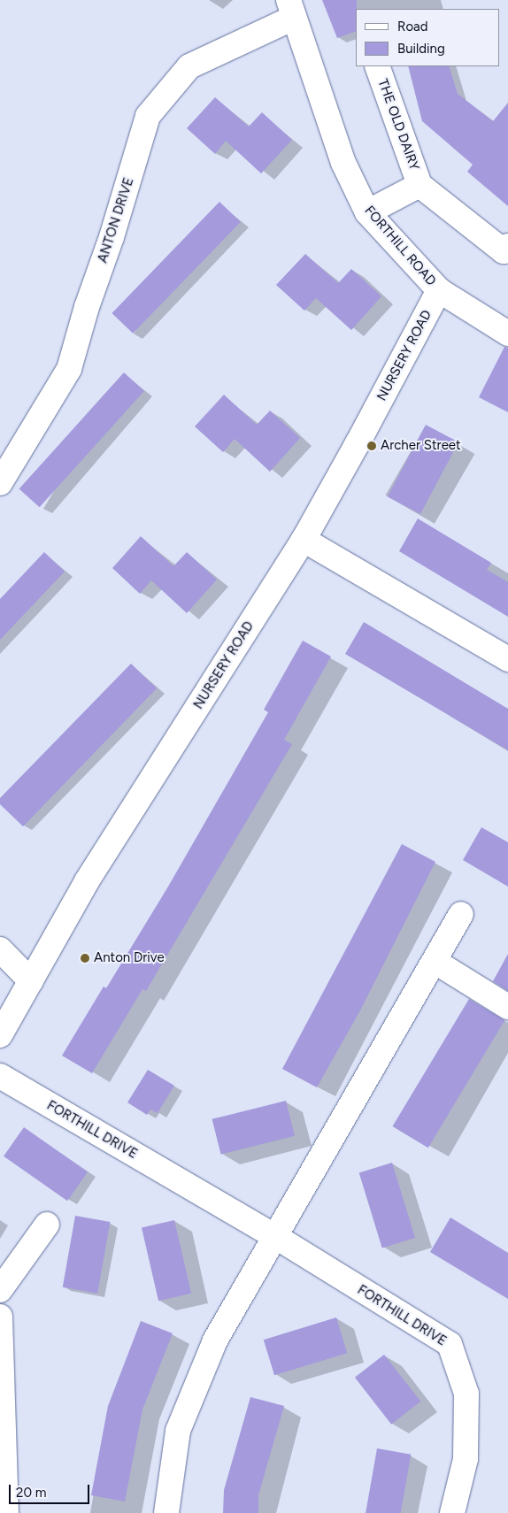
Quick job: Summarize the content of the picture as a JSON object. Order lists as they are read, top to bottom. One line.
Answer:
{"streets":{"street":["THE OLD DAIRY","ANTON DRIVE","FORTHILL ROAD","NURSERY ROAD","FORTHILL DRIVE"]},"crossings":[["THE OLD DAIRY","FORTHILL ROAD"],["ANTON DRIVE","FORTHILL ROAD"],["FORTHILL ROAD","NURSERY ROAD"]],"places":["Archer Street","Anton Drive"],"legend":["Road","Building"],"scale_bar":"20 m"}
